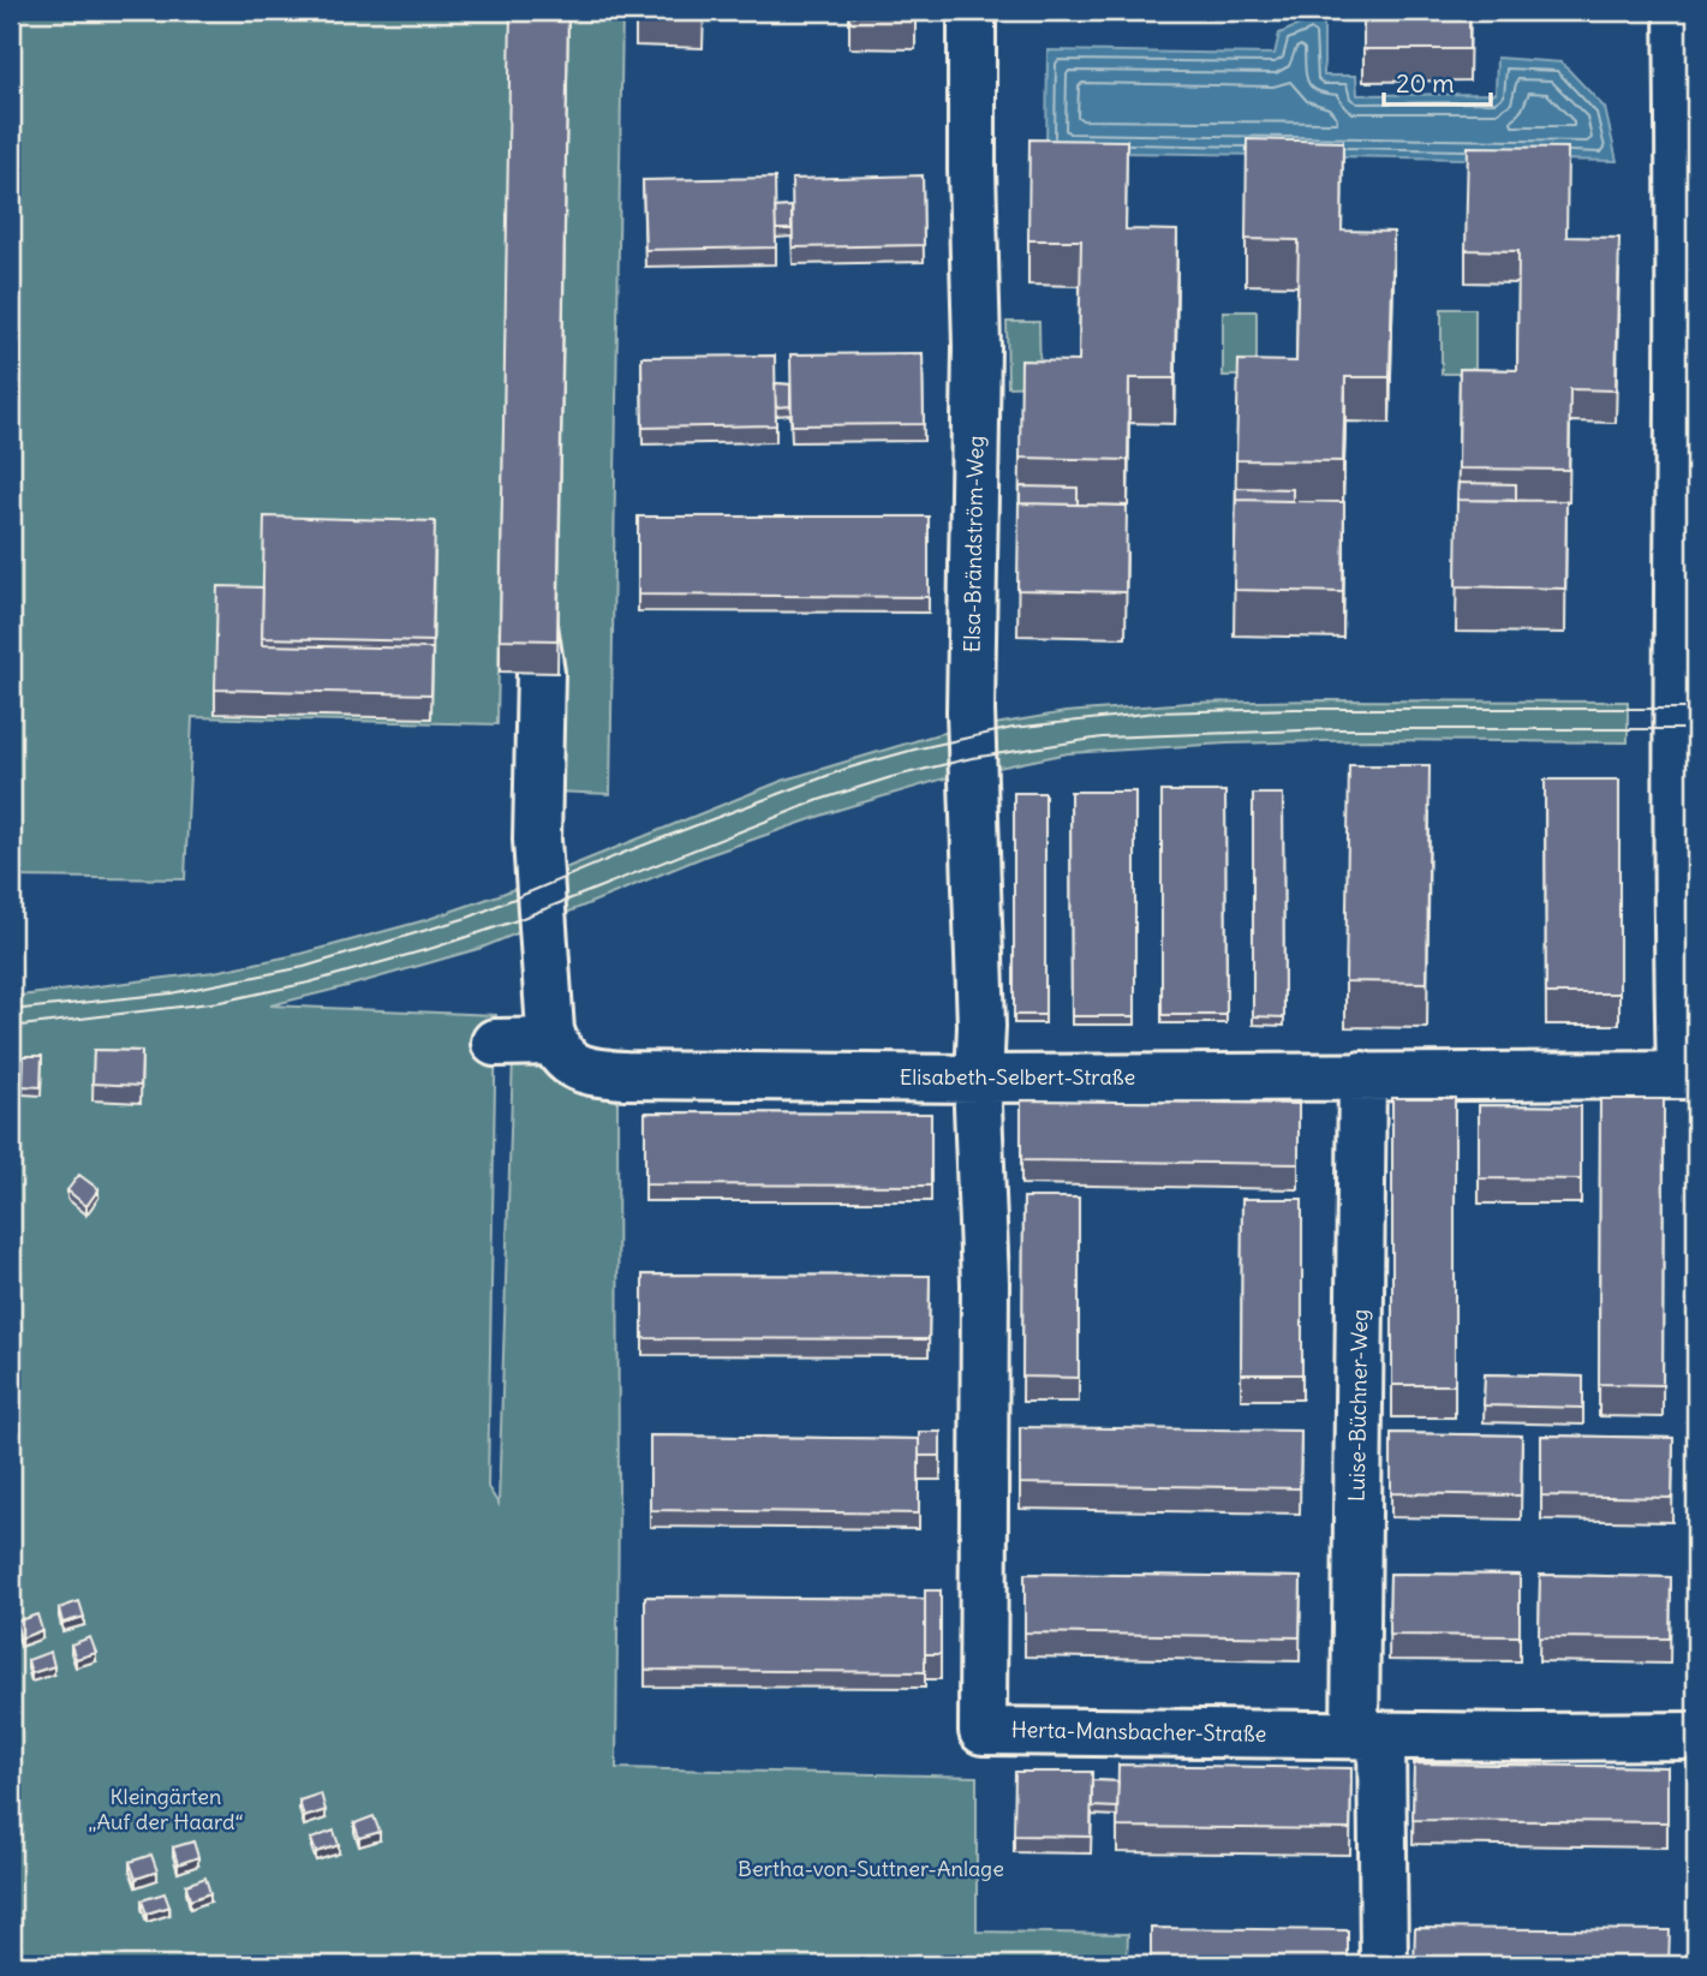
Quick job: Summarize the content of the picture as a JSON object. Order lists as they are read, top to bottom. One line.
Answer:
{"streets":{"street":["Elsa-Brändström-Weg","Elisabeth-Selbert-Straße","Luise-Büchner-Weg","Herta-Mansbacher-Straße"]},"crossings":[["Elsa-Brändström-Weg","Elisabeth-Selbert-Straße"],["Elsa-Brändström-Weg","Herta-Mansbacher-Straße"],["Elisabeth-Selbert-Straße","Luise-Büchner-Weg"],["Elisabeth-Selbert-Straße","Herta-Mansbacher-Straße"],["Luise-Büchner-Weg","Herta-Mansbacher-Straße"]],"parks":["Kleingärten „Auf der Haard“","Bertha-von-Suttner-Anlage"],"scale_bar":"20 m"}
